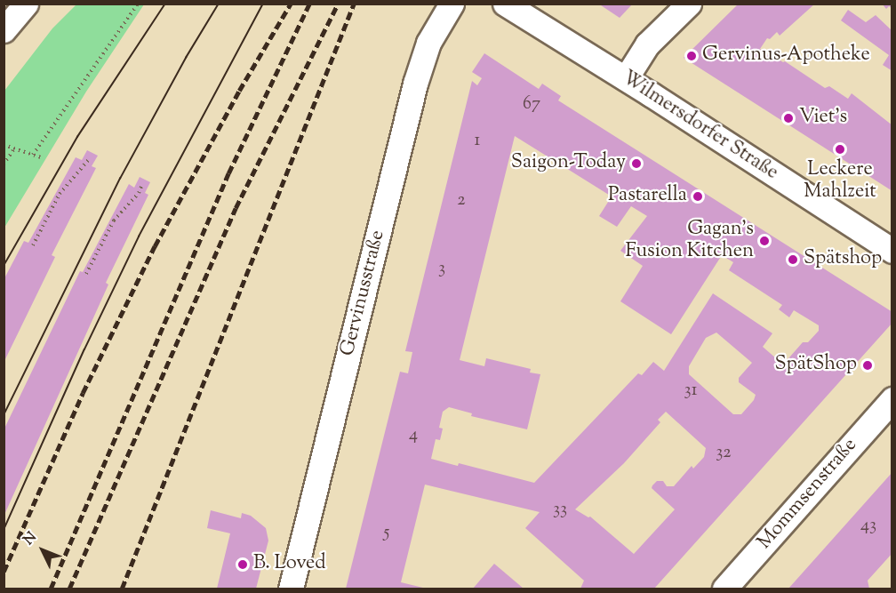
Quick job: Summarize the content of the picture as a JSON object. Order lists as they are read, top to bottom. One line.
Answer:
{"streets":{"street":["Wilmersdorfer Straße","Gervinusstraße","Mommsenstraße"]},"places":["Gervinus-Apotheke","Viet's","Leckere Mahlzeit","Saigon-Today","Pastarella","Gagan's Fusion Kitchen","Spätshop","SpätShop","B. Loved"],"house_numbers":["67","1","2","3","31","4","32","33","43","5"],"north":"top left"}
